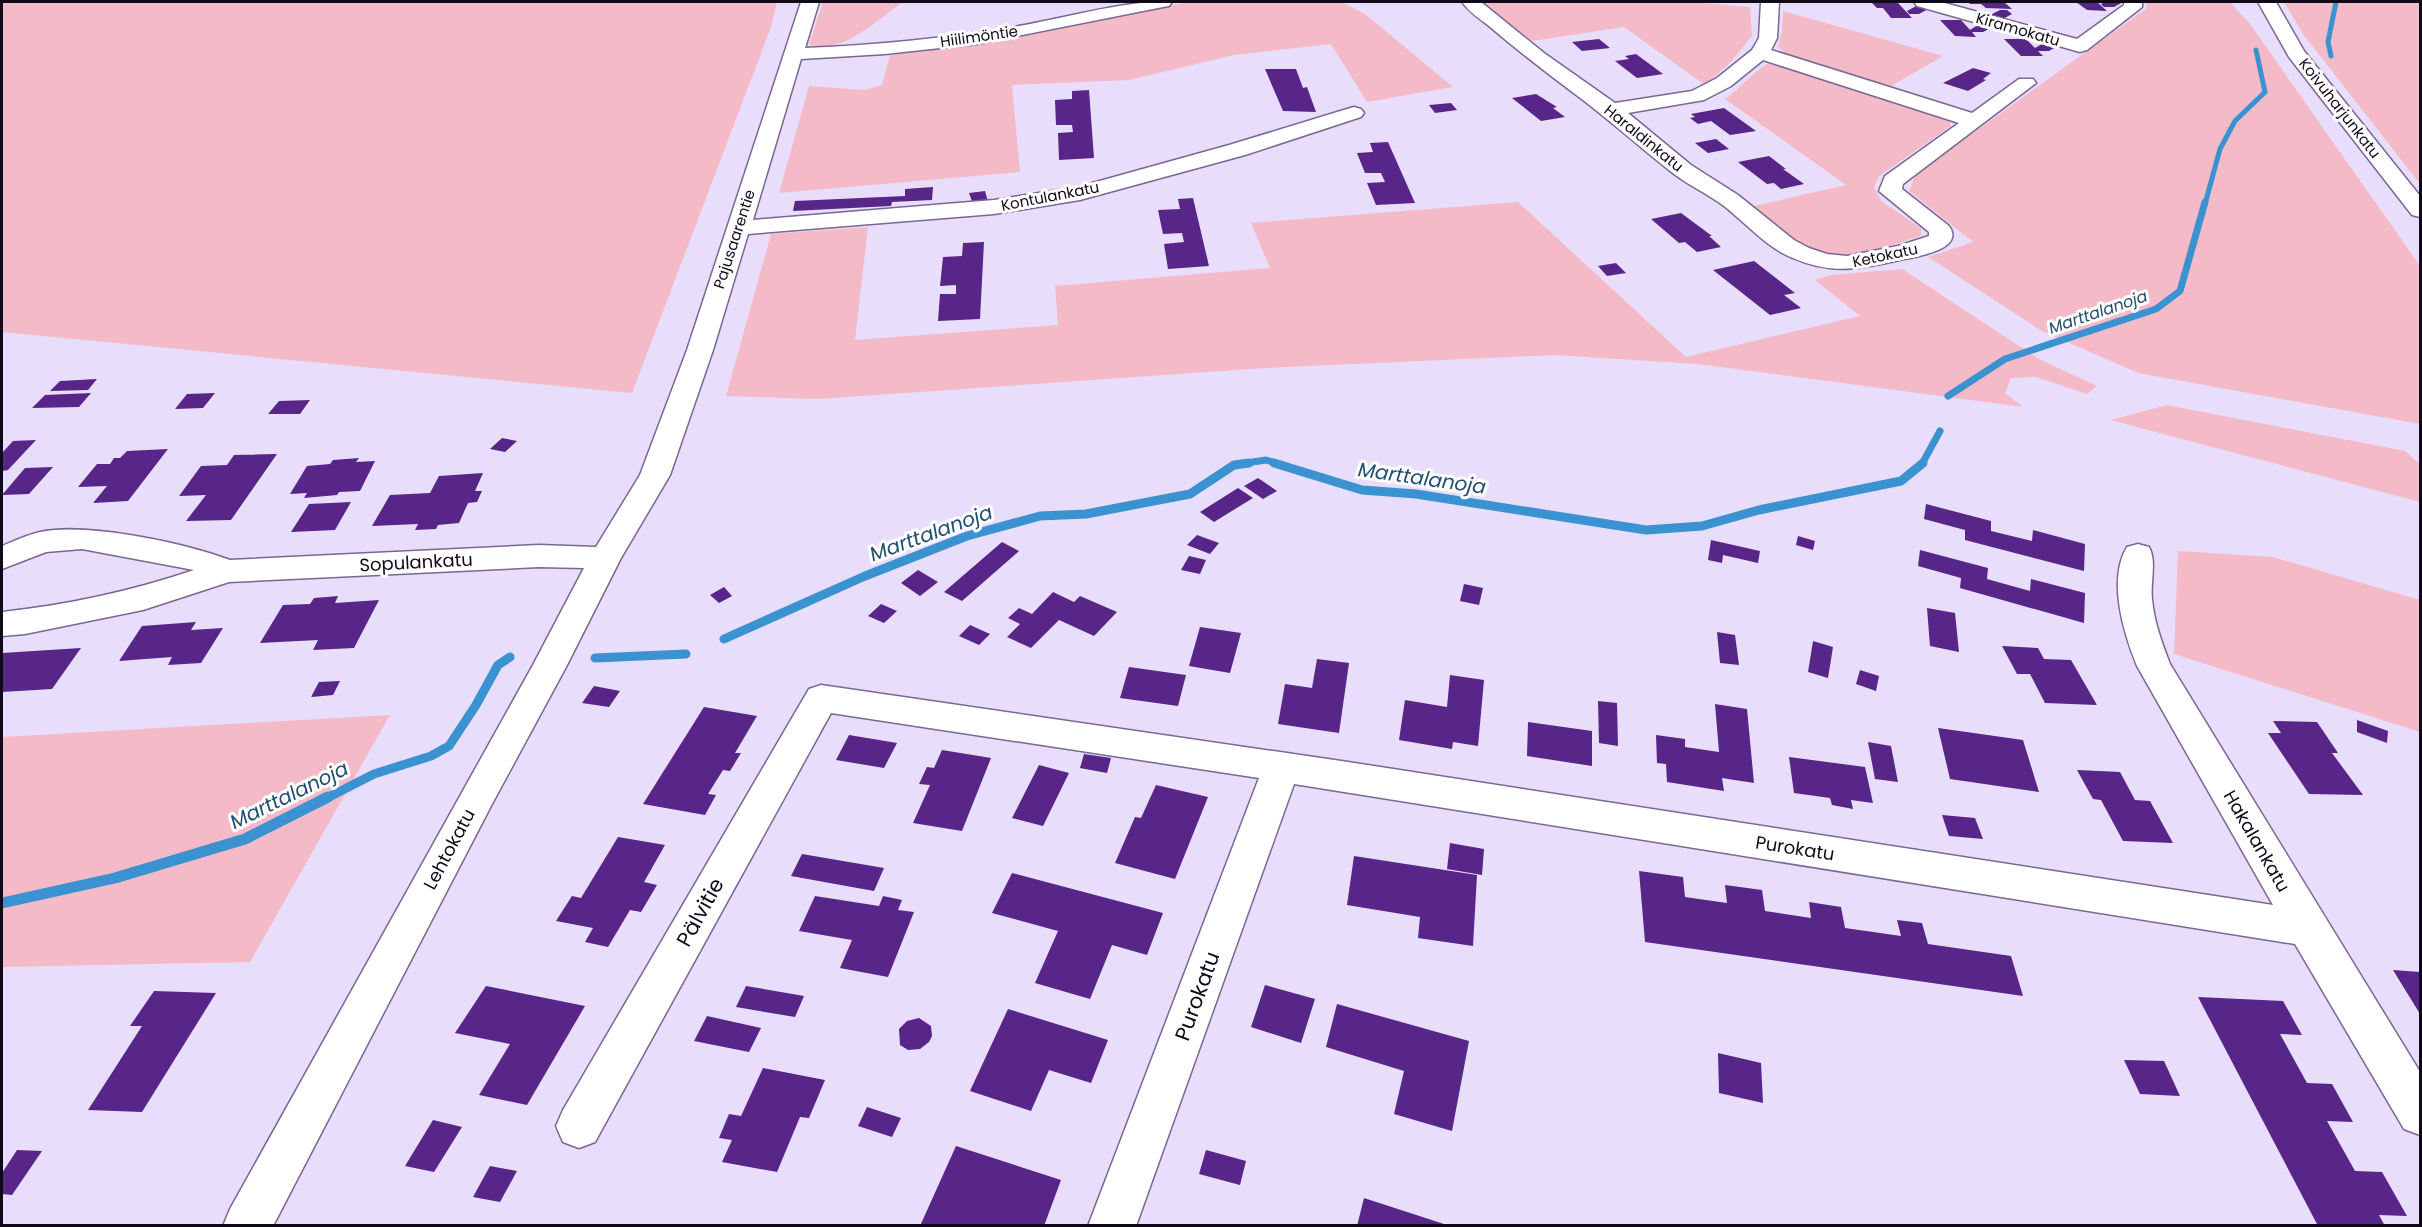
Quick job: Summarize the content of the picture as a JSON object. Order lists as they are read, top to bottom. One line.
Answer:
{"streets":{"street":["Kiramokatu","Hiilimöntie","Koivuharjunkatu","Haraldinkatu","Kontulankatu","Pajusaarentie","Ketokatu","Sopulankatu","Hakalankatu","Purokatu","Lehtokatu","Pälvitie"]},"crossings":[["Hiilimöntie","Pajusaarentie"],["Haraldinkatu","Ketokatu"],["Kontulankatu","Pajusaarentie"],["Pajusaarentie","Lehtokatu"],["Sopulankatu","Lehtokatu"],["Hakalankatu","Purokatu"],["Purokatu","Pälvitie"]],"water":["Marttalanoja"]}
